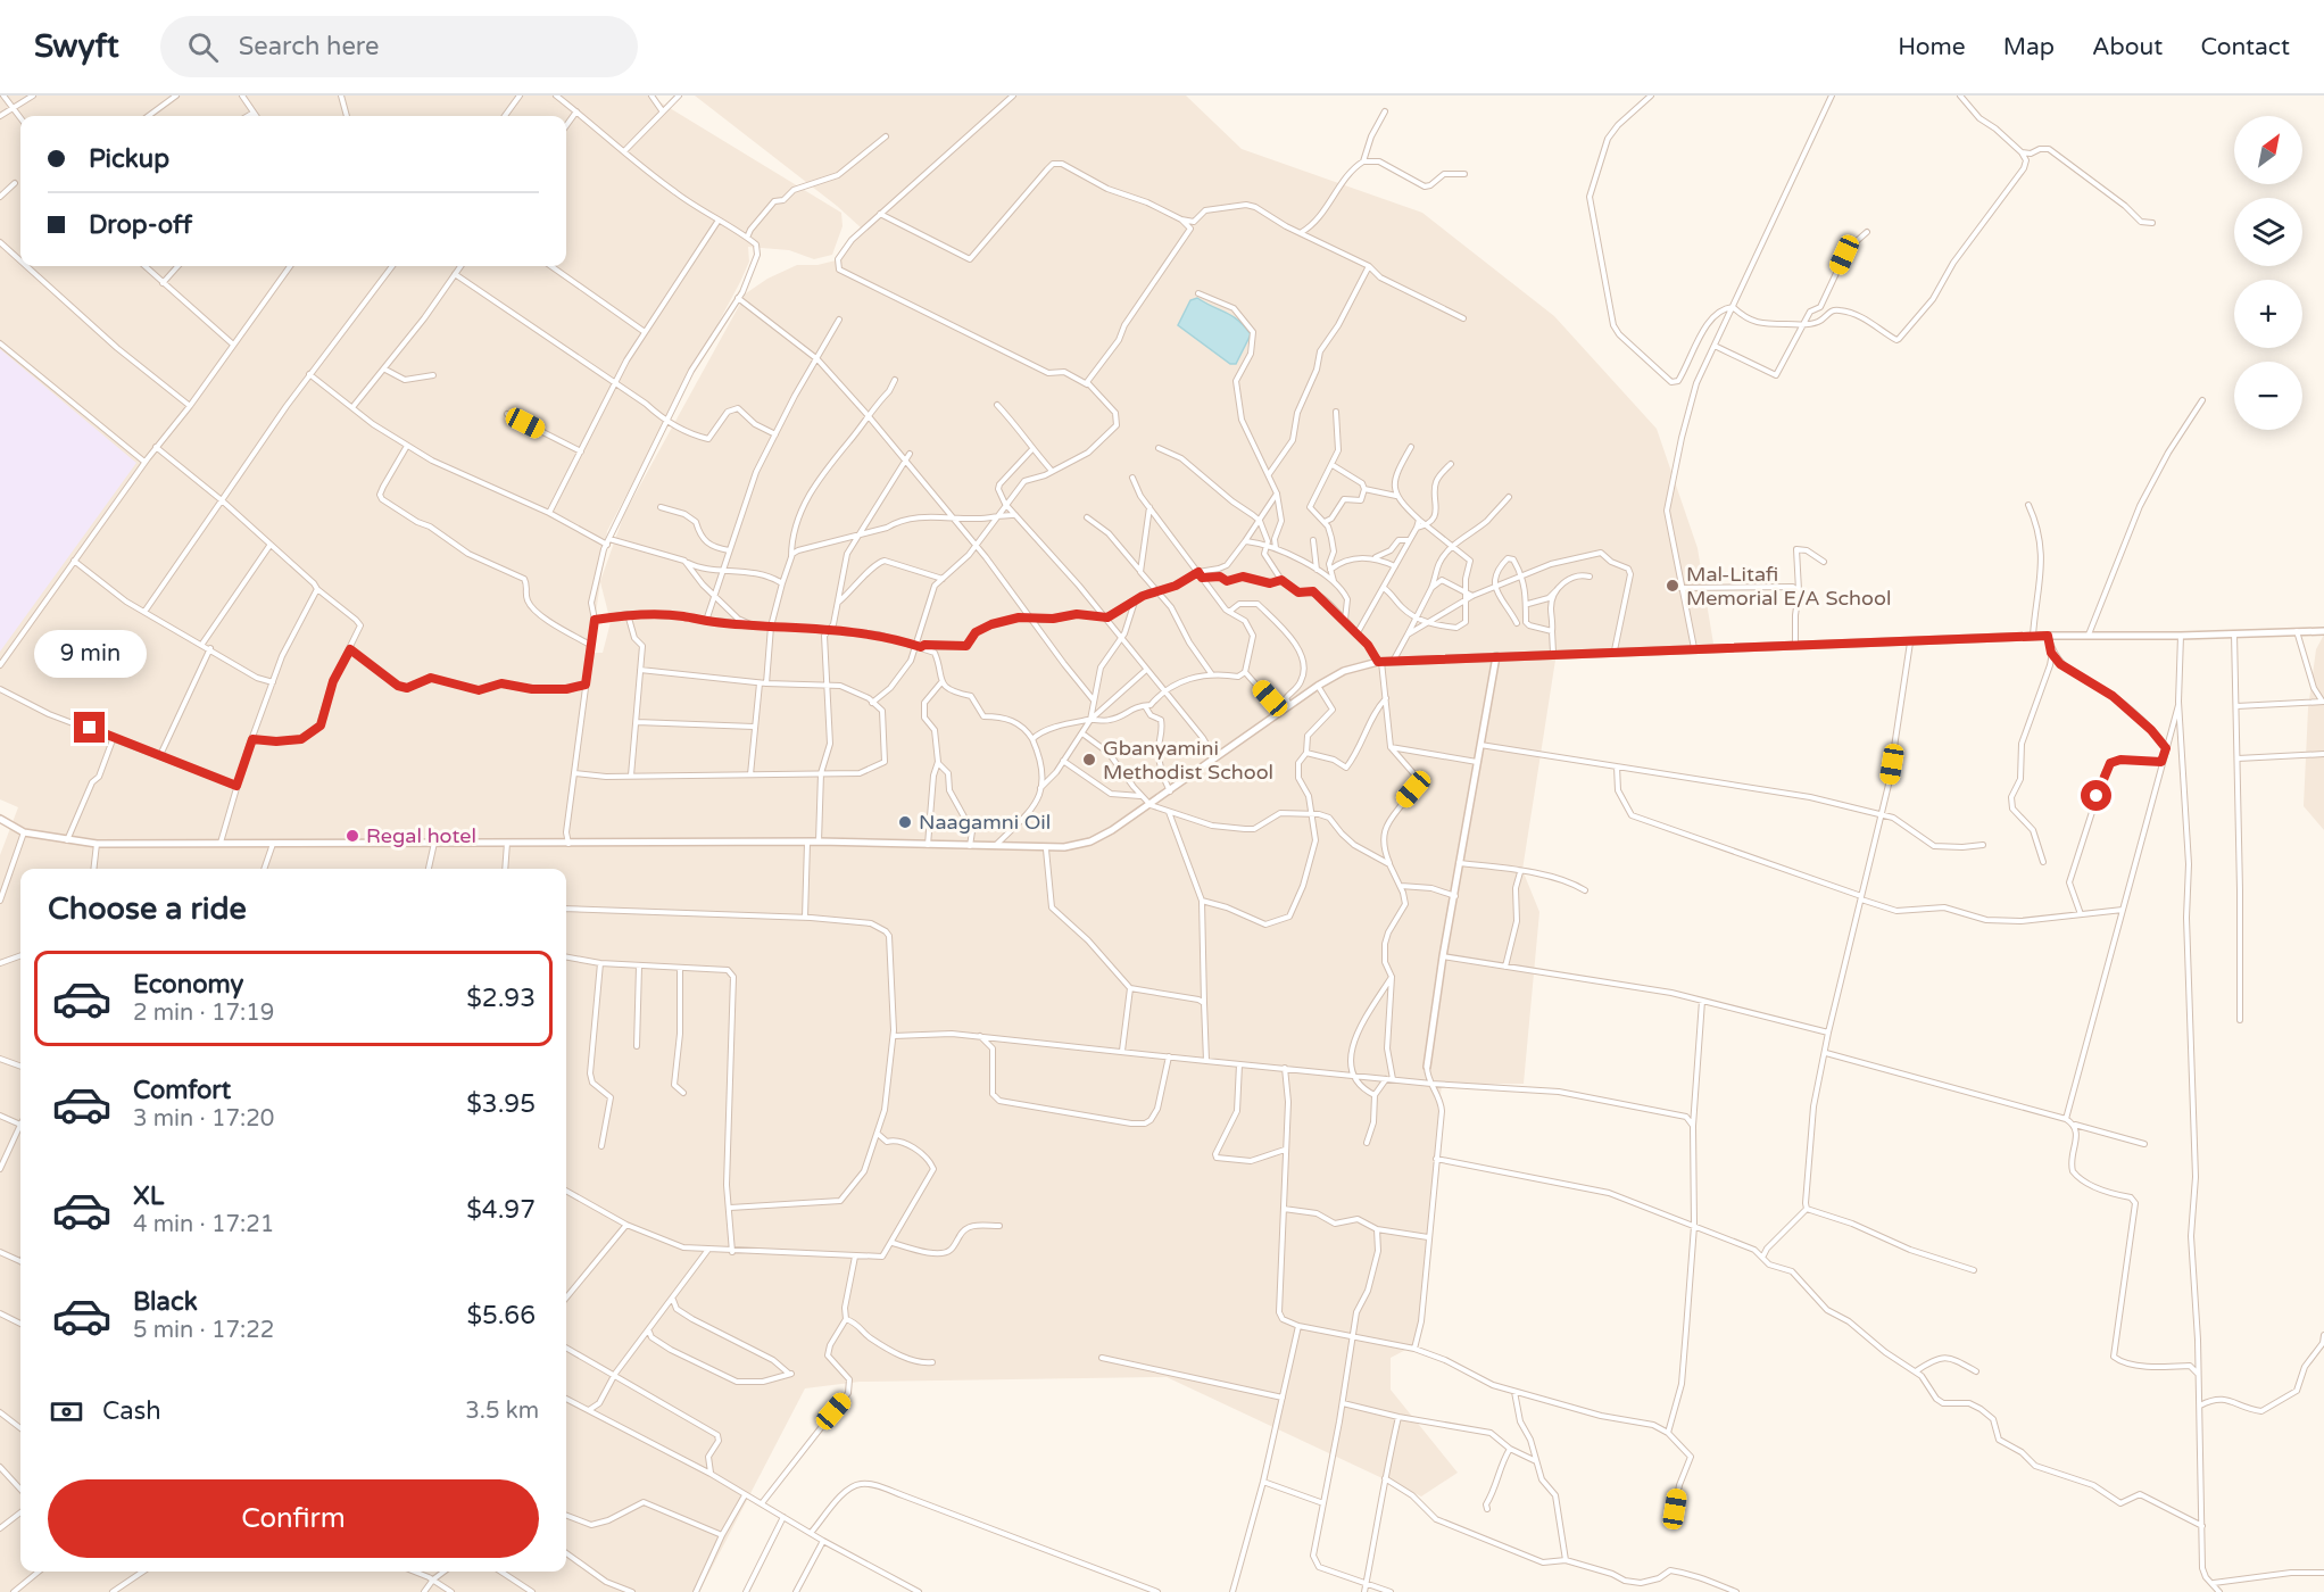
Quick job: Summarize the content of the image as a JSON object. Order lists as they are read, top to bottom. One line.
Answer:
{"places":["Mal-Litafi Memorial E/A School","Gbanyamini Methodist School","Naagamni Oil","Regal hotel"],"north":"top right","page":{"header":"Swyft","search":"Search here","nav":["Home","Map","About","Contact"],"map_buttons":["+","−"],"banner":["Pickup","Drop-off"],"bubble":"9 min","heading":"Choose a ride","list":[{"name":"Economy","note":"2 min · 17:19","value":"$2.93"},{"name":"Comfort","note":"3 min · 17:20","value":"$3.95"},{"name":"XL","note":"4 min · 17:21","value":"$4.97"},{"name":"Black","note":"5 min · 17:22","value":"$5.66"}],"pay":["Cash","3.5 km"],"buttons":"Confirm"}}
